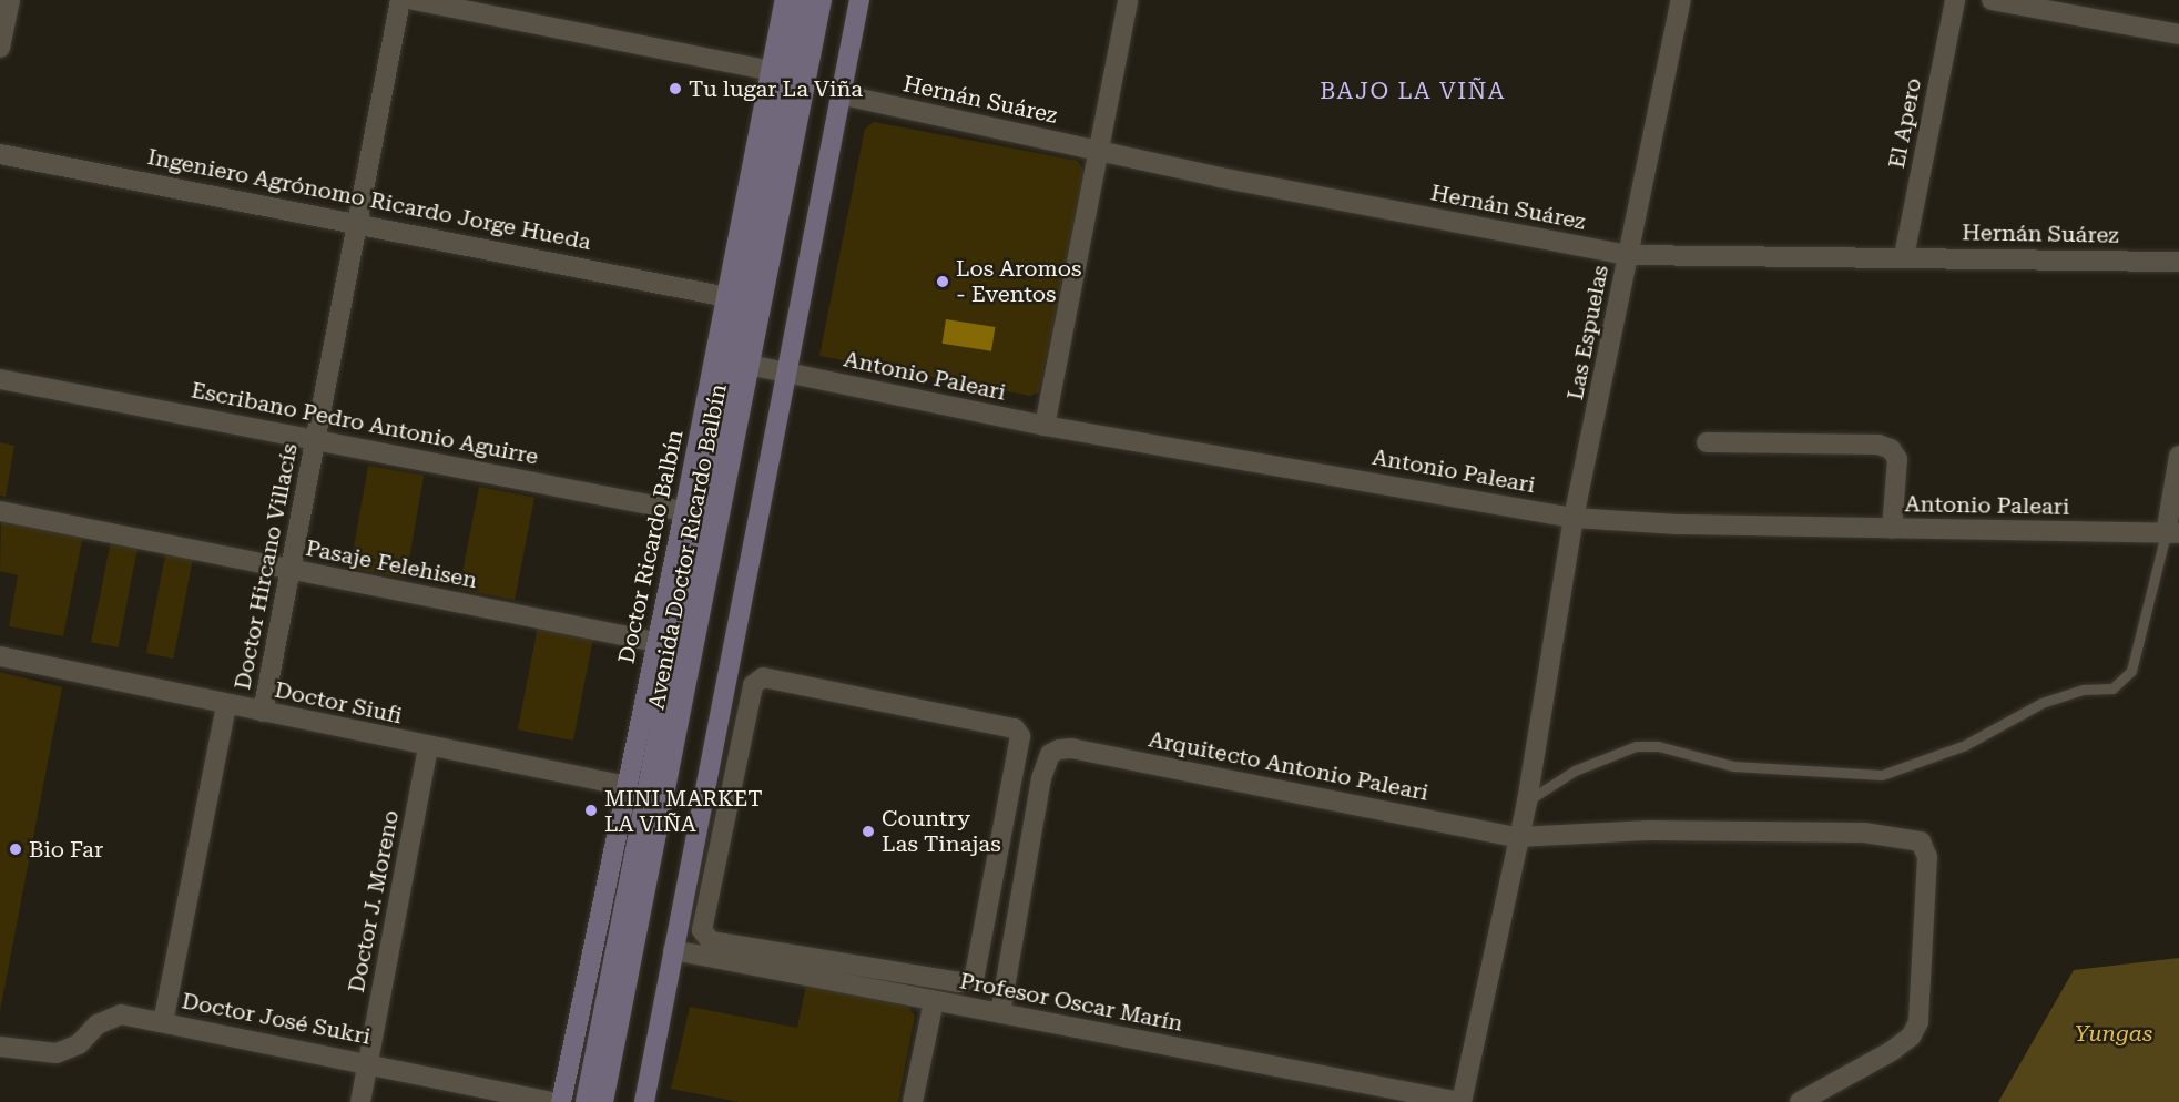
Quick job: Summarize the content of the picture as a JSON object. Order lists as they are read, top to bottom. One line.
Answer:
{"streets":{"street":["Hernán Suárez","El Apero","Ingeniero Agrónomo Ricardo Jorge Hueda","Las Espuelas","Antonio Paleari","Escribano Pedro Antonio Aguirre","Doctor Ricardo Balbín","Avenida Doctor Ricardo Balbín","Pasaje Felehisen","Doctor Hircano Villacís","Doctor Siufi","Arquitecto Antonio Paleari","Doctor J. Moreno","Profesor Oscar Marín","Doctor José Sukri"]},"crossings":[["Hernán Suárez","El Apero"],["Hernán Suárez","Las Espuelas"],["Ingeniero Agrónomo Ricardo Jorge Hueda","Doctor Ricardo Balbín"],["Ingeniero Agrónomo Ricardo Jorge Hueda","Doctor Hircano Villacís"],["Las Espuelas","Antonio Paleari"],["Las Espuelas","Arquitecto Antonio Paleari"],["Las Espuelas","Profesor Oscar Marín"],["Antonio Paleari","Avenida Doctor Ricardo Balbín"],["Escribano Pedro Antonio Aguirre","Doctor Ricardo Balbín"],["Escribano Pedro Antonio Aguirre","Avenida Doctor Ricardo Balbín"],["Escribano Pedro Antonio Aguirre","Doctor Hircano Villacís"],["Doctor Ricardo Balbín","Avenida Doctor Ricardo Balbín"],["Doctor Ricardo Balbín","Pasaje Felehisen"],["Doctor Ricardo Balbín","Doctor Siufi"],["Pasaje Felehisen","Doctor Hircano Villacís"],["Doctor Hircano Villacís","Doctor Siufi"],["Doctor Siufi","Doctor J. Moreno"],["Arquitecto Antonio Paleari","Profesor Oscar Marín"],["Doctor J. Moreno","Doctor José Sukri"]],"districts":["BAJO LA VIÑA"],"parks":["Yungas"],"places":["Tu lugar La Viña","Los Aromos - Eventos","MINI MARKET LA VIÑA","Country Las Tinajas","Bio Far"]}
